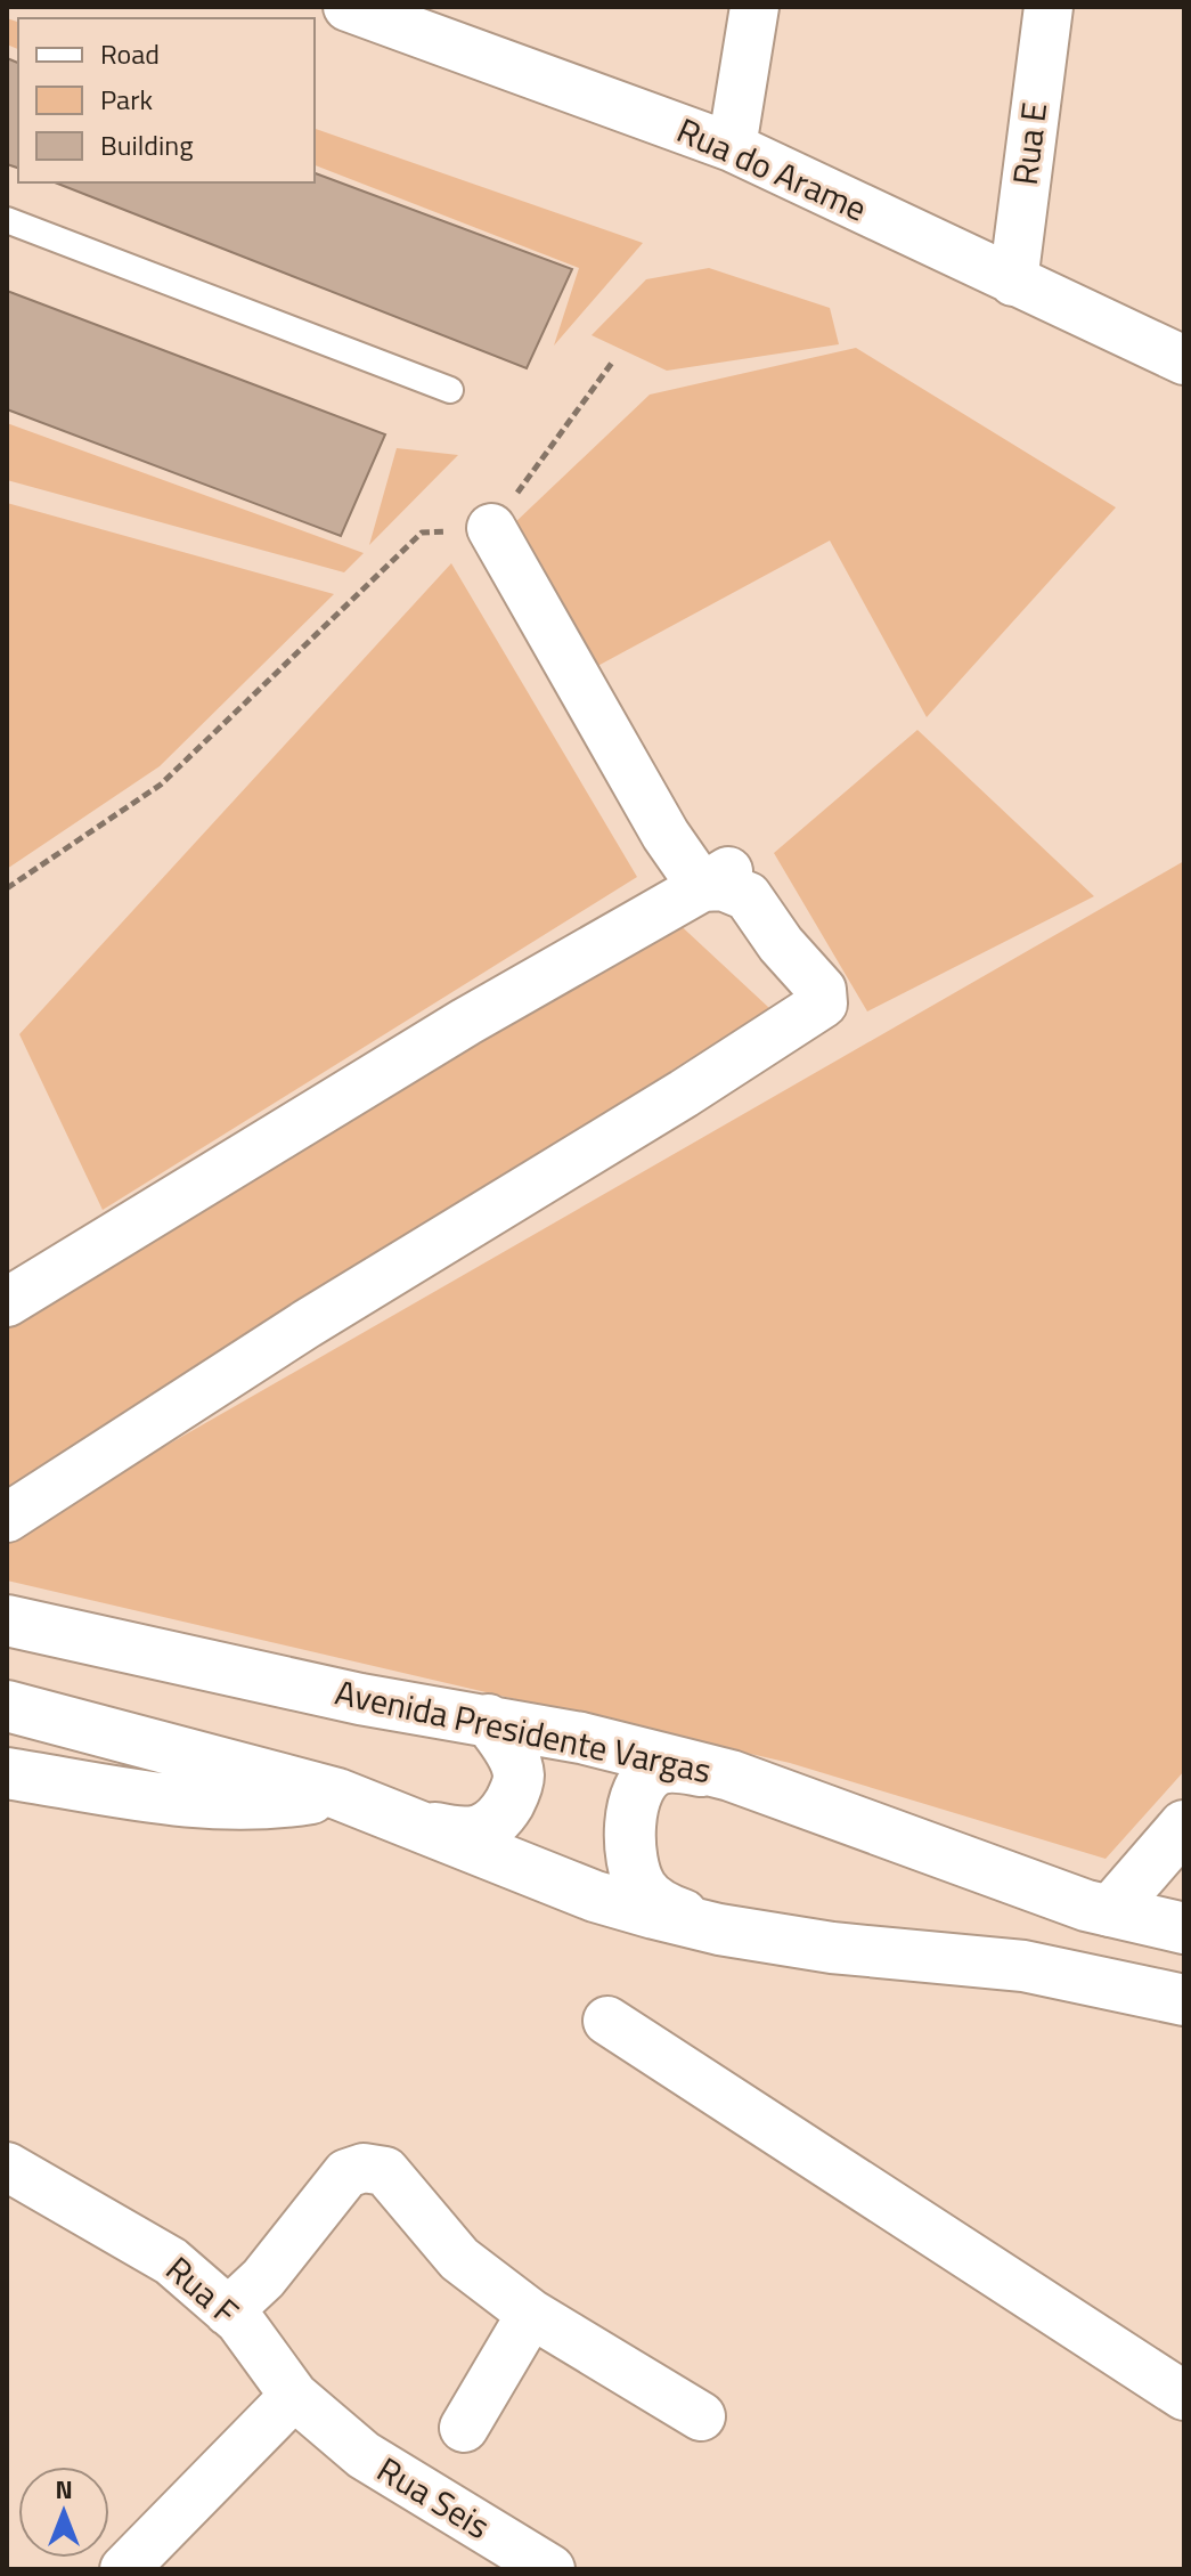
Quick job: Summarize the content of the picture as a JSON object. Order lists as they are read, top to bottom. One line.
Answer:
{"streets":{"main road":["Avenida Presidente Vargas"],"street":["Rua E","Rua do Arame","Rua F","Rua Seis"]},"crossings":[["Rua E","Rua do Arame"],["Rua F","Rua Seis"]],"legend":["Road","Park","Building"],"north":"top"}
